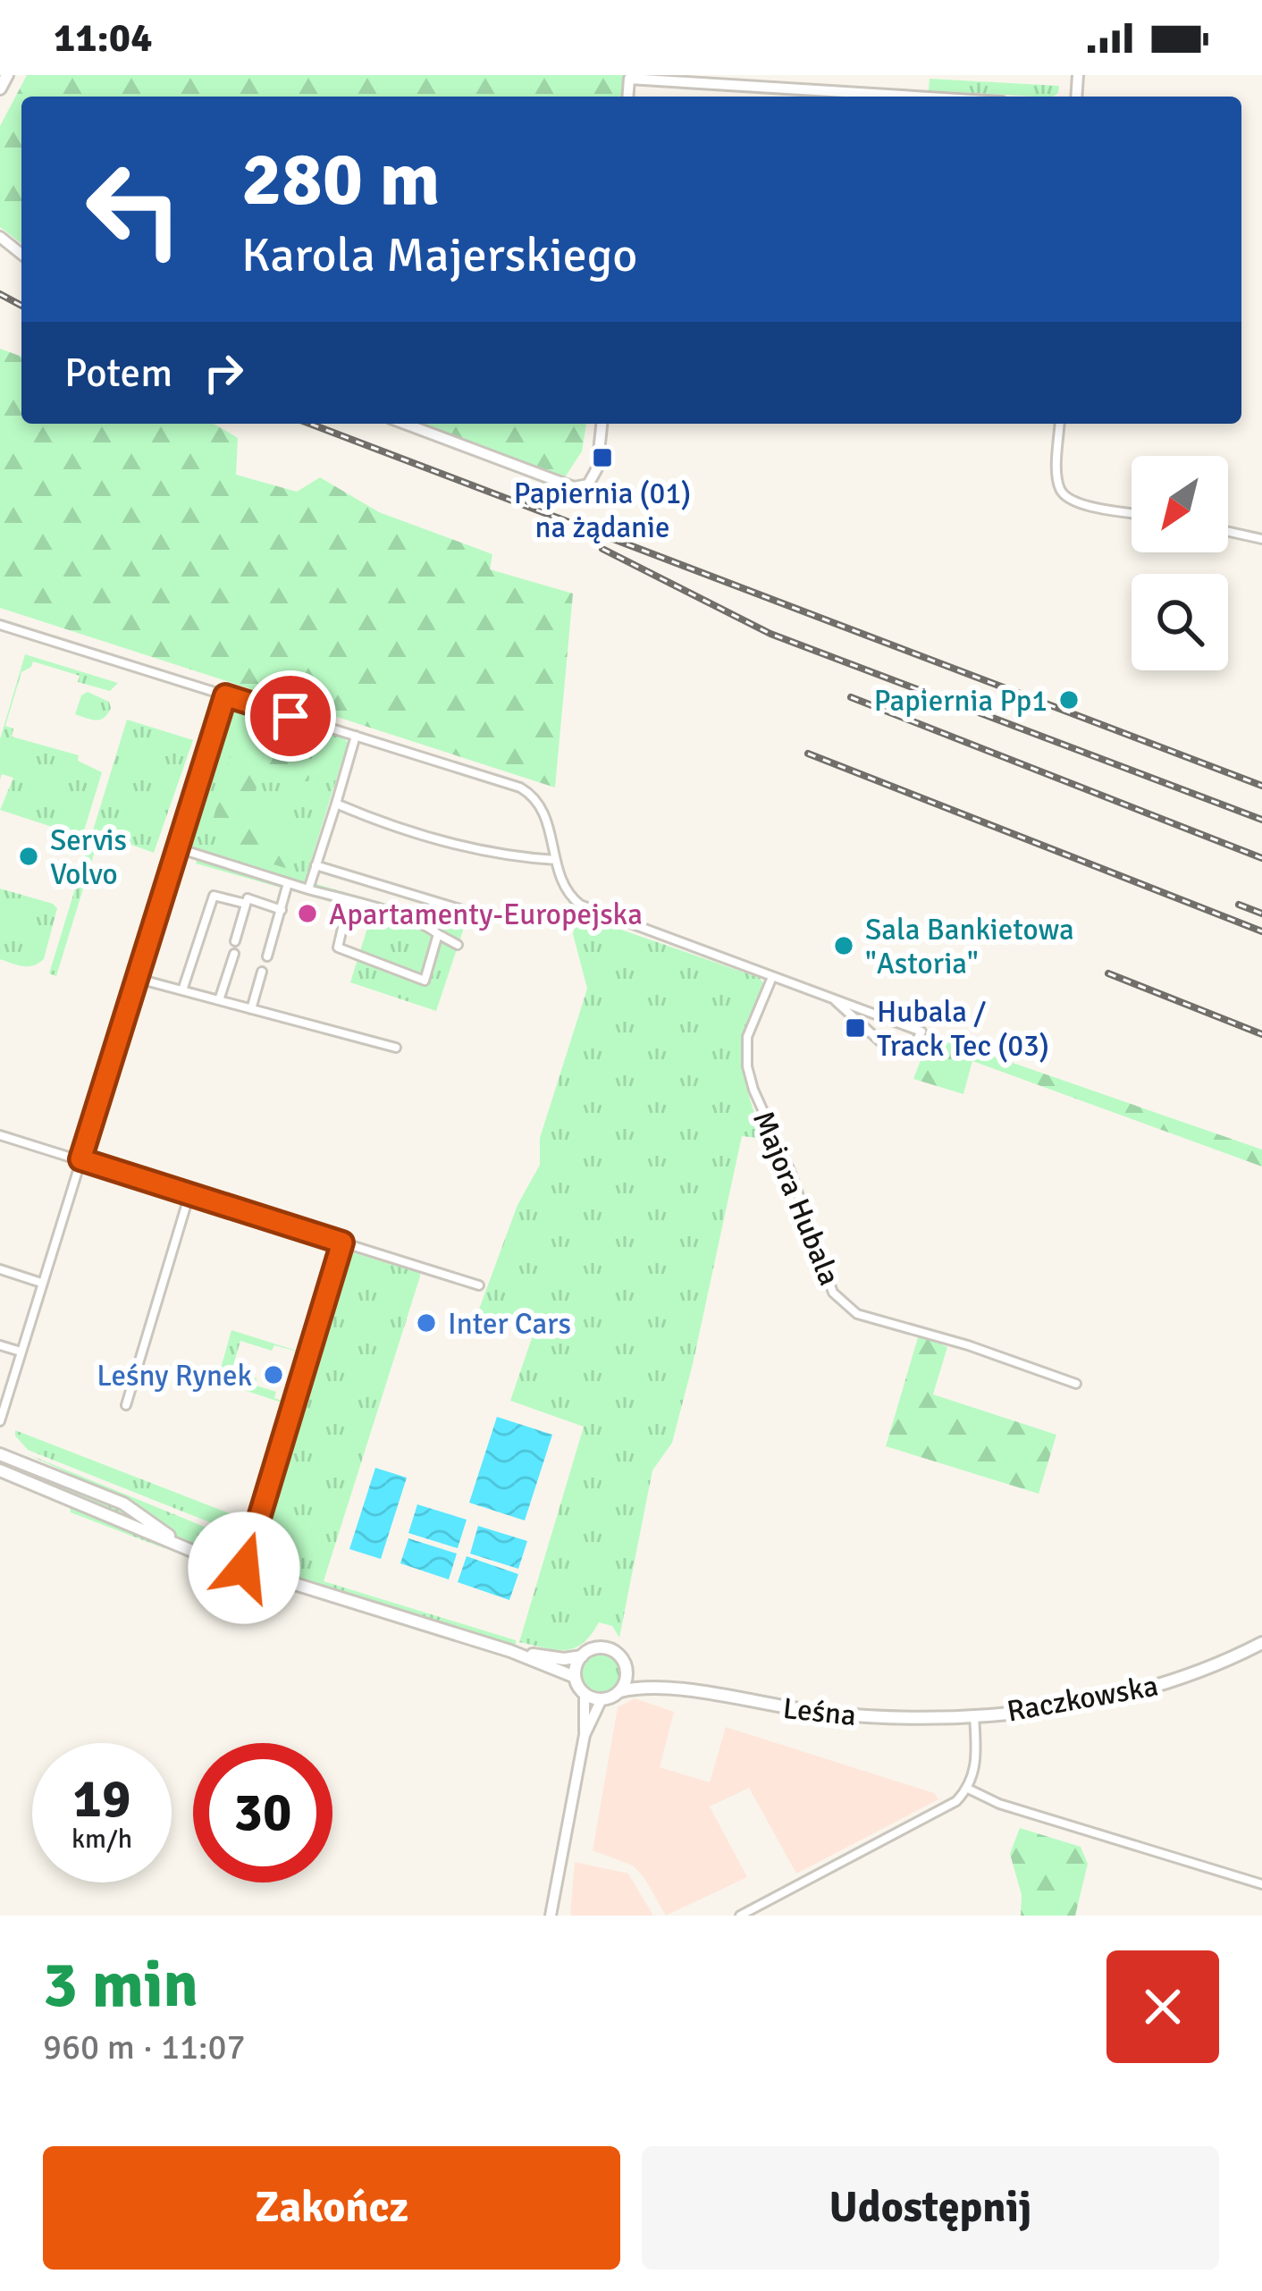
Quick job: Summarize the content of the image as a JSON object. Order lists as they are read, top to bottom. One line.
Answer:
{"streets":{"main road":["Raczkowska","Leśna"],"street":["Majora Hubala"]},"crossings":[["Raczkowska","Leśna"]],"places":{"transit":["Papiernia (01) na żądanie","Hubala / Track Tec (03)"],"other":["Papiernia Pp1","Servis Volvo","Apartamenty-Europejska","Sala Bankietowa \"Astoria\"","Inter Cars","Leśny Rynek"]},"north":"bottom left","page":{"status":"11:04","turn":["280 m","Karola Majerskiego"],"then":"Potem","speed":"19 km/h","limit":"30","heading":["3 min","960 m · 11:07"],"buttons":["Zakończ","Udostępnij"]}}
